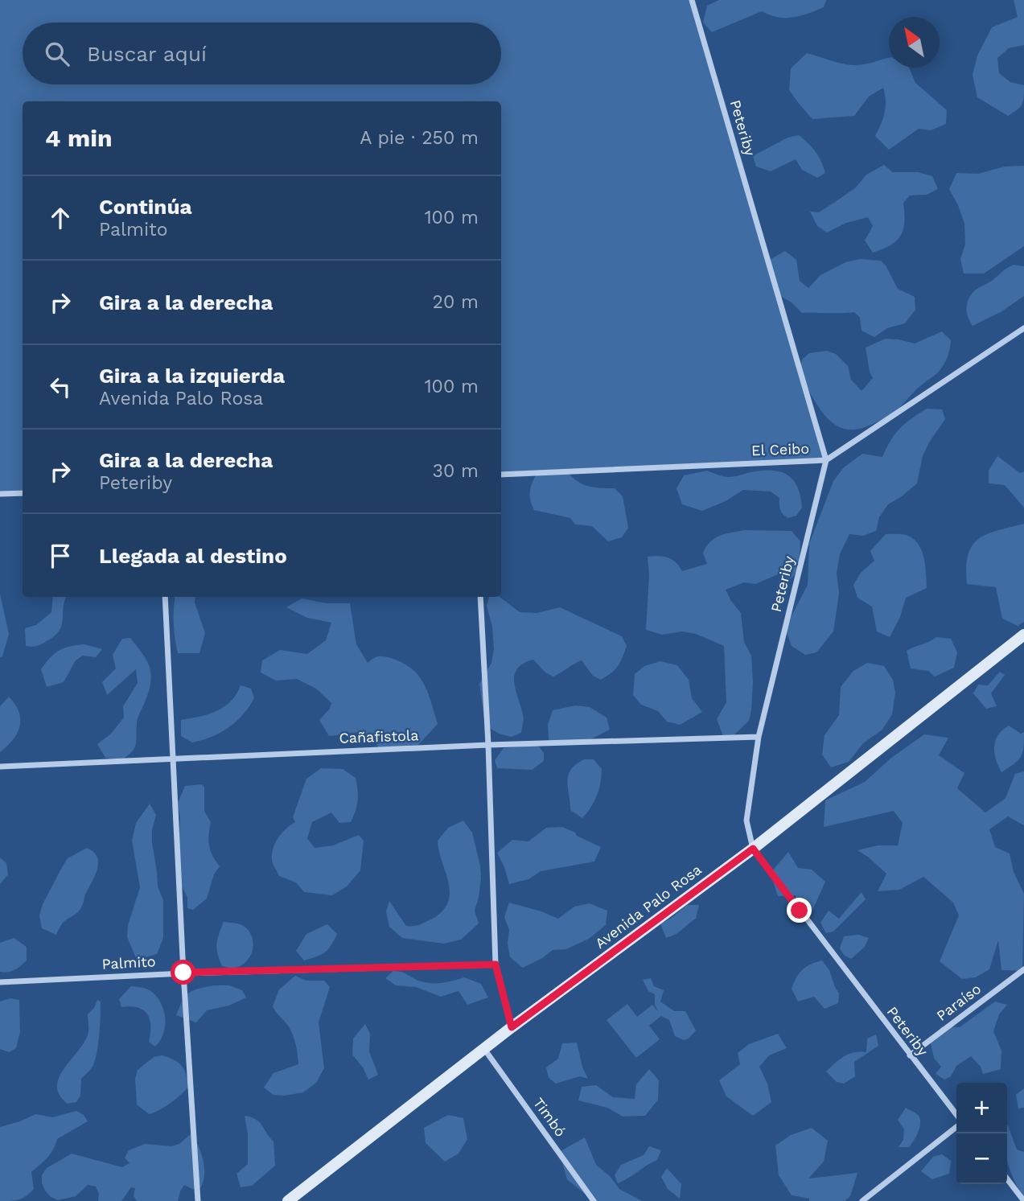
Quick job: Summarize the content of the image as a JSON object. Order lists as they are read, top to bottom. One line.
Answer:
{"streets":{"main road":["Avenida Palo Rosa"],"street":["Peteriby","El Ceibo","Cañafistola","Palmito","Paraíso","Timbó"]},"crossings":[["Peteriby","El Ceibo"],["Peteriby","Cañafistola"],["Peteriby","Avenida Palo Rosa"],["Peteriby","Paraíso"],["Avenida Palo Rosa","Timbó"]],"north":"top left","page":{"search":"Buscar aquí","heading":["4 min","A pie · 250 m"],"list":[["Continúa","Palmito","100 m"],["Gira a la derecha","20 m"],["Gira a la izquierda","Avenida Palo Rosa","100 m"],["Gira a la derecha","Peteriby","30 m"],"Llegada al destino"],"map_buttons":["+","−"]}}
